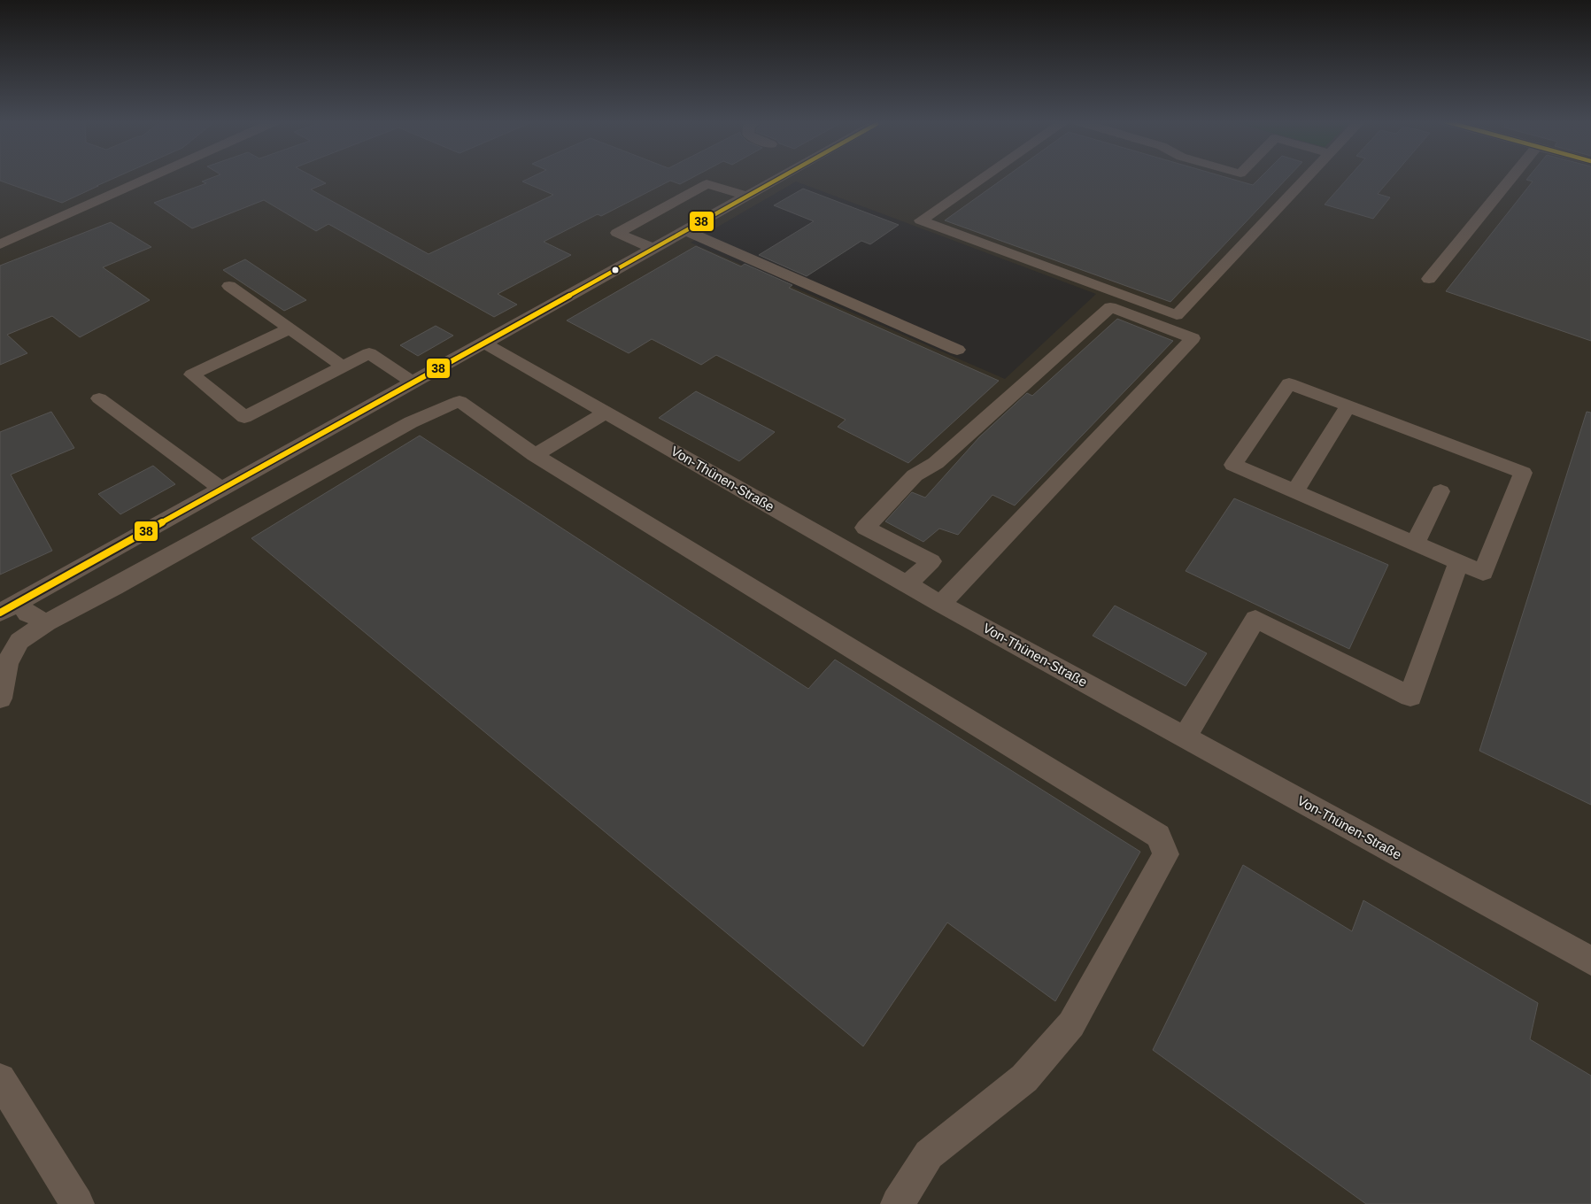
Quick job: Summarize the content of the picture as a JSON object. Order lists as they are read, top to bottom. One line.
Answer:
{"streets":{"street":["Von-Thünen-Straße"]},"lines":["transit line 38"]}
